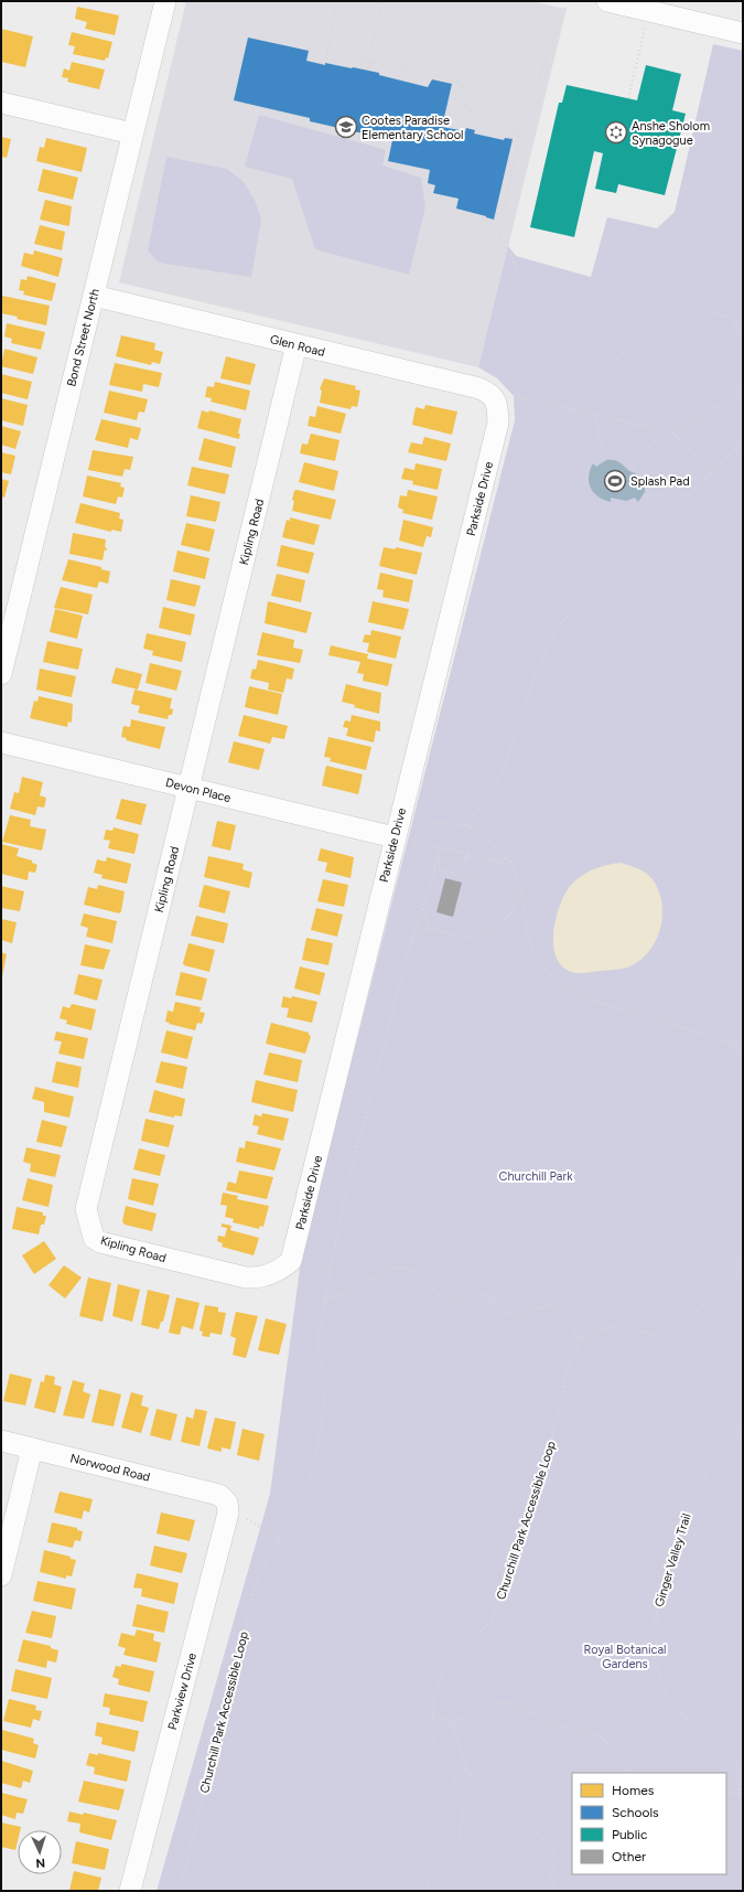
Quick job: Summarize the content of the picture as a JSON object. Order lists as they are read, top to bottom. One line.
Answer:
{"streets":{"street":["Bond Street North","Glen Road","Parkside Drive","Kipling Road","Devon Place","Norwood Road","Parkview Drive"],"path":["Churchill Park Accessible Loop","Ginger Valley Trail"]},"crossings":[["Bond Street North","Glen Road"],["Glen Road","Parkside Drive"],["Glen Road","Kipling Road"],["Parkside Drive","Kipling Road"],["Parkside Drive","Devon Place"],["Kipling Road","Devon Place"],["Norwood Road","Parkview Drive"]],"parks":["Churchill Park","Royal Botanical Gardens"],"places":{"school or university":["Cootes Paradise Elementary School"],"synagogue":["Anshe Sholom Synagogue"],"sports":["Splash Pad"]},"legend":["Homes","Schools","Public","Other"],"north":"bottom"}
